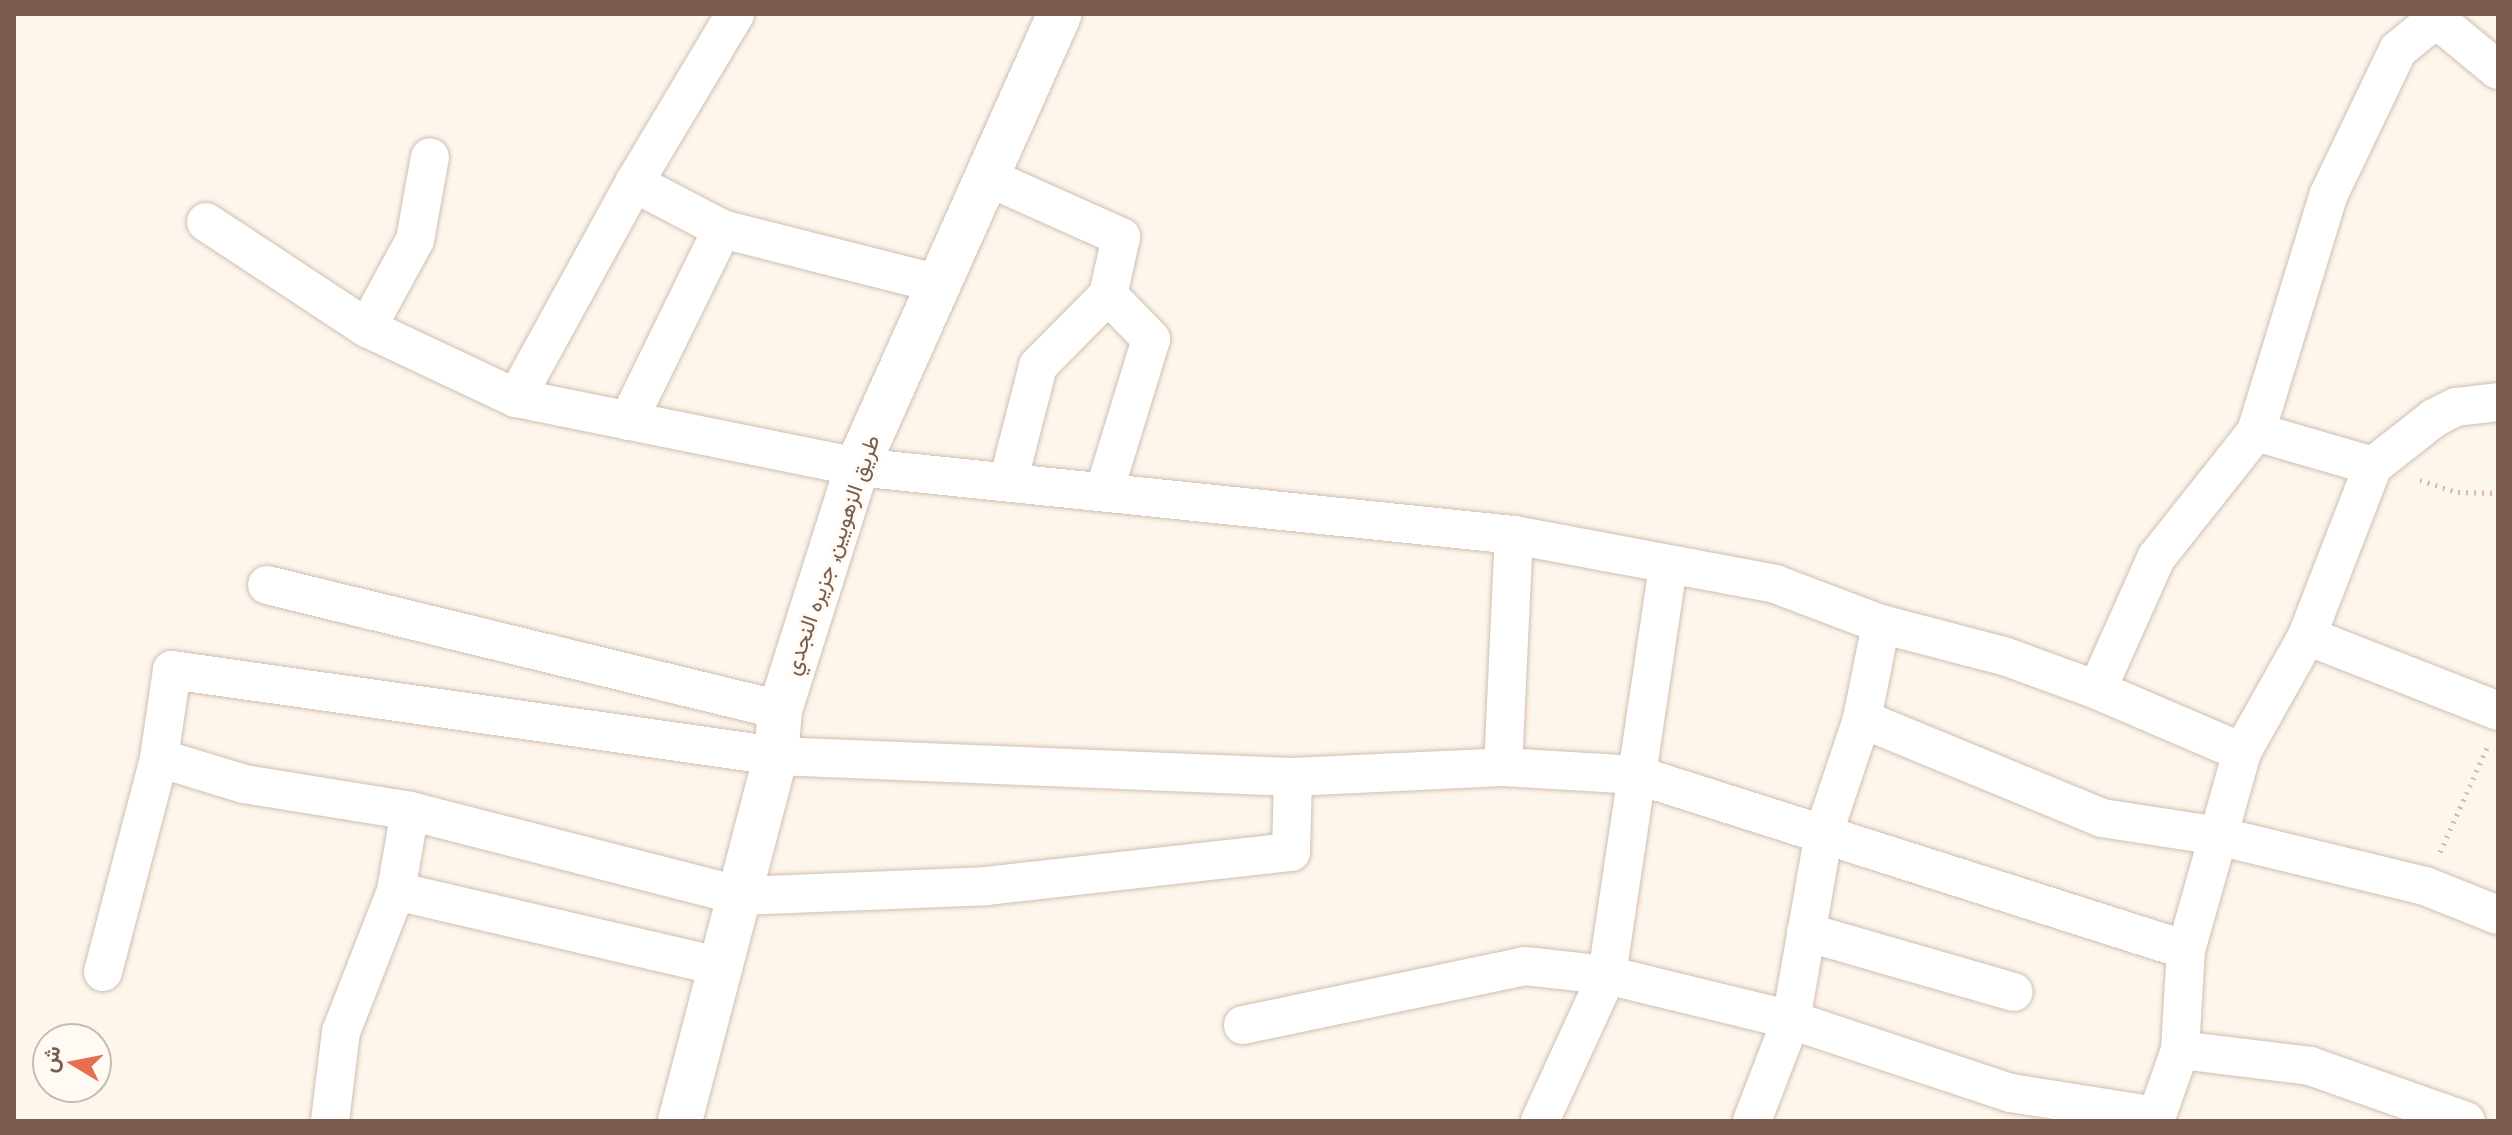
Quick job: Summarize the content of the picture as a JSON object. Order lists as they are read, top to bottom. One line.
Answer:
{"streets":{"street":["طريق الزهويين, جزيره النجدي"]},"north":"left"}
